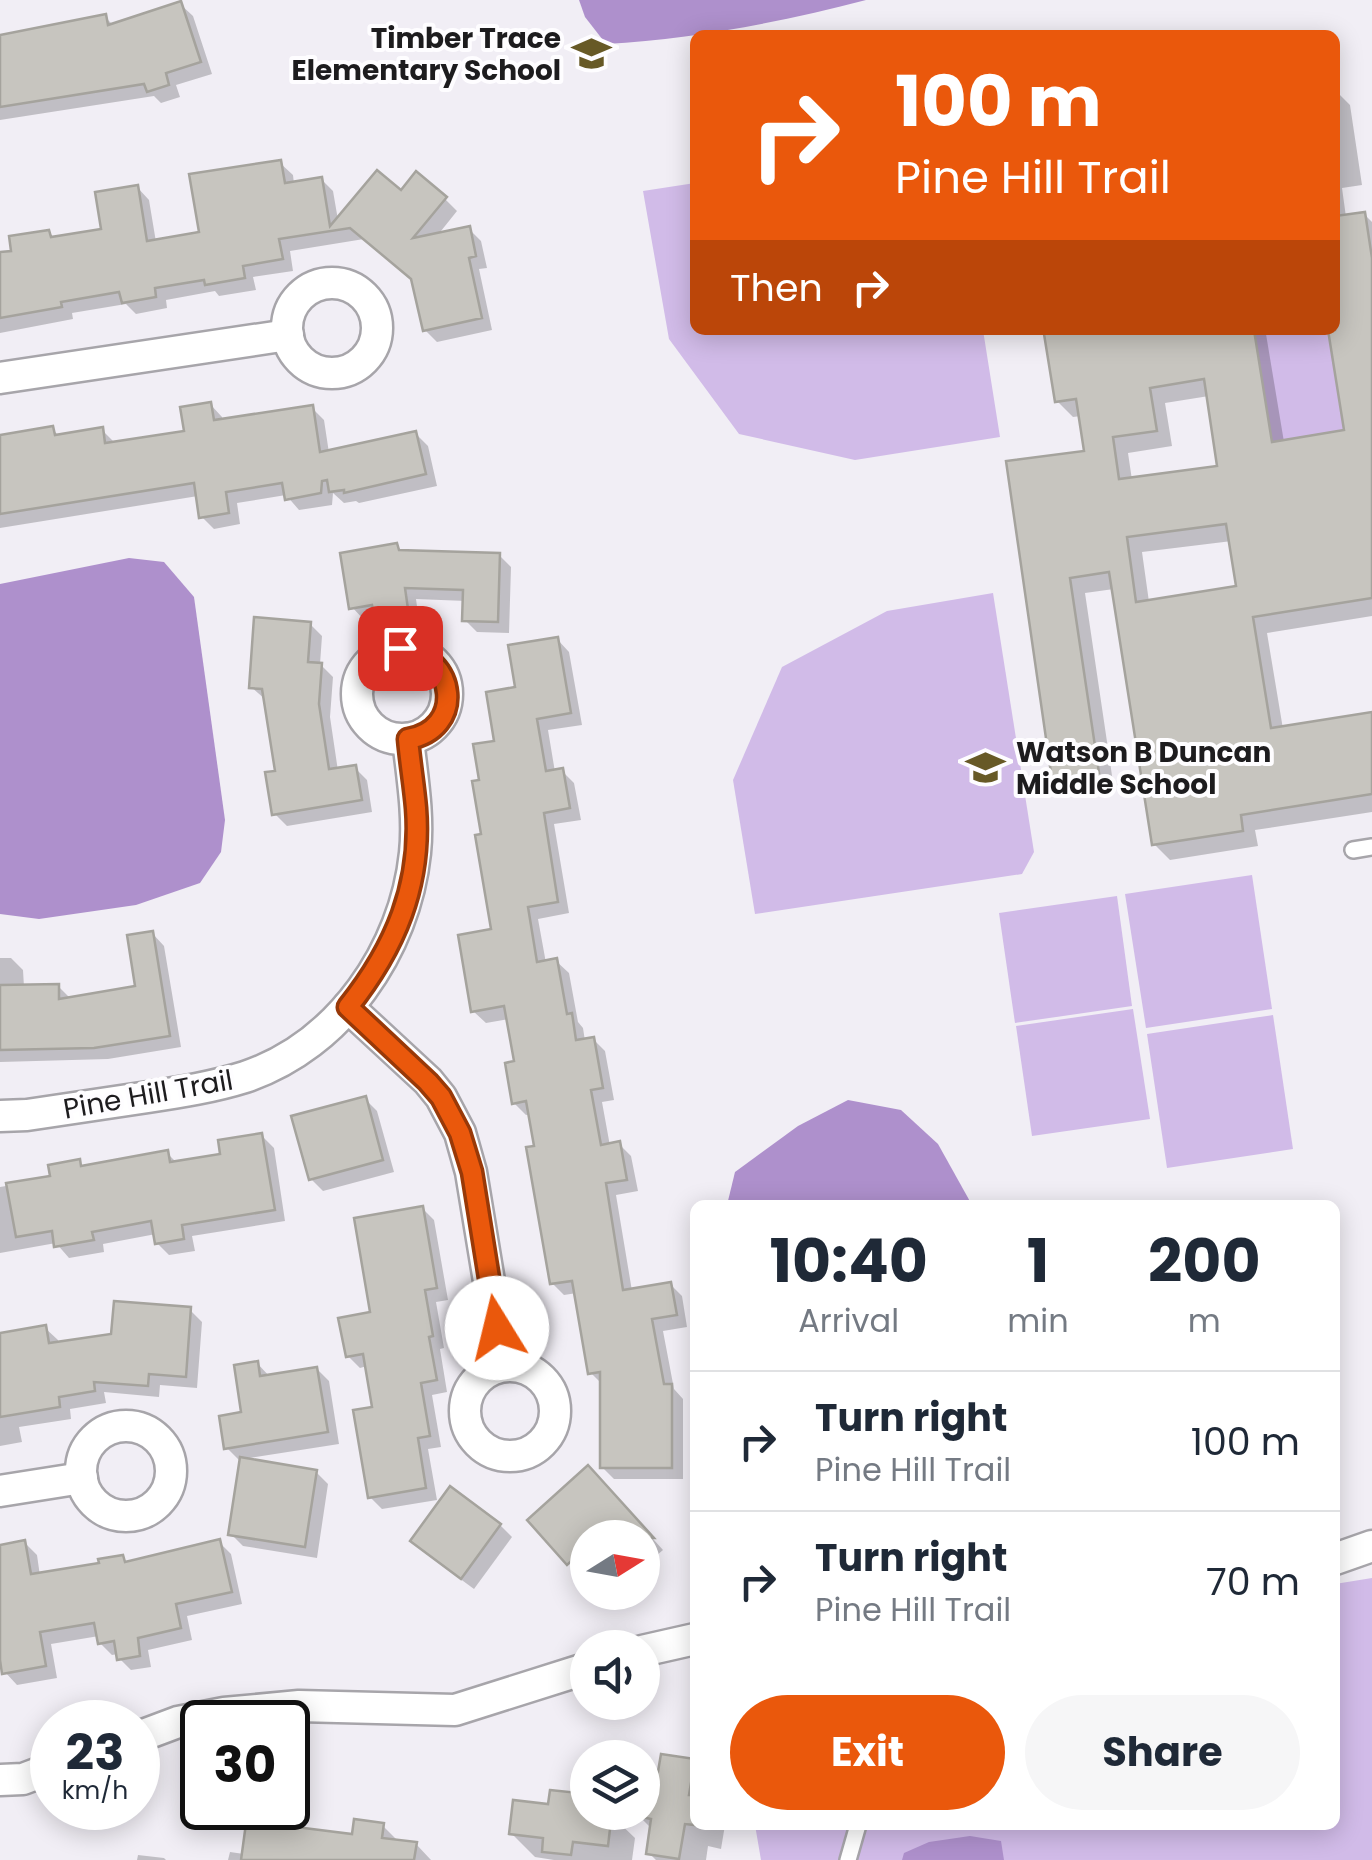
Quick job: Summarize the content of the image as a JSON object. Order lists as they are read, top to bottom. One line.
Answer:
{"streets":{"street":["Pine Hill Trail"]},"places":{"school or university":["Timber Trace Elementary School","Watson B Duncan Middle School"]},"north":"right","page":{"turn":["100 m","Pine Hill Trail"],"then":"Then","eta":["10:40","Arrival","1","min","200","m"],"list":[{"name":"Turn right","note":"Pine Hill Trail","value":"100 m"},{"name":"Turn right","note":"Pine Hill Trail","value":"70 m"}],"buttons":["Exit","Share"],"speed":"23 km/h","limit":"30"}}
